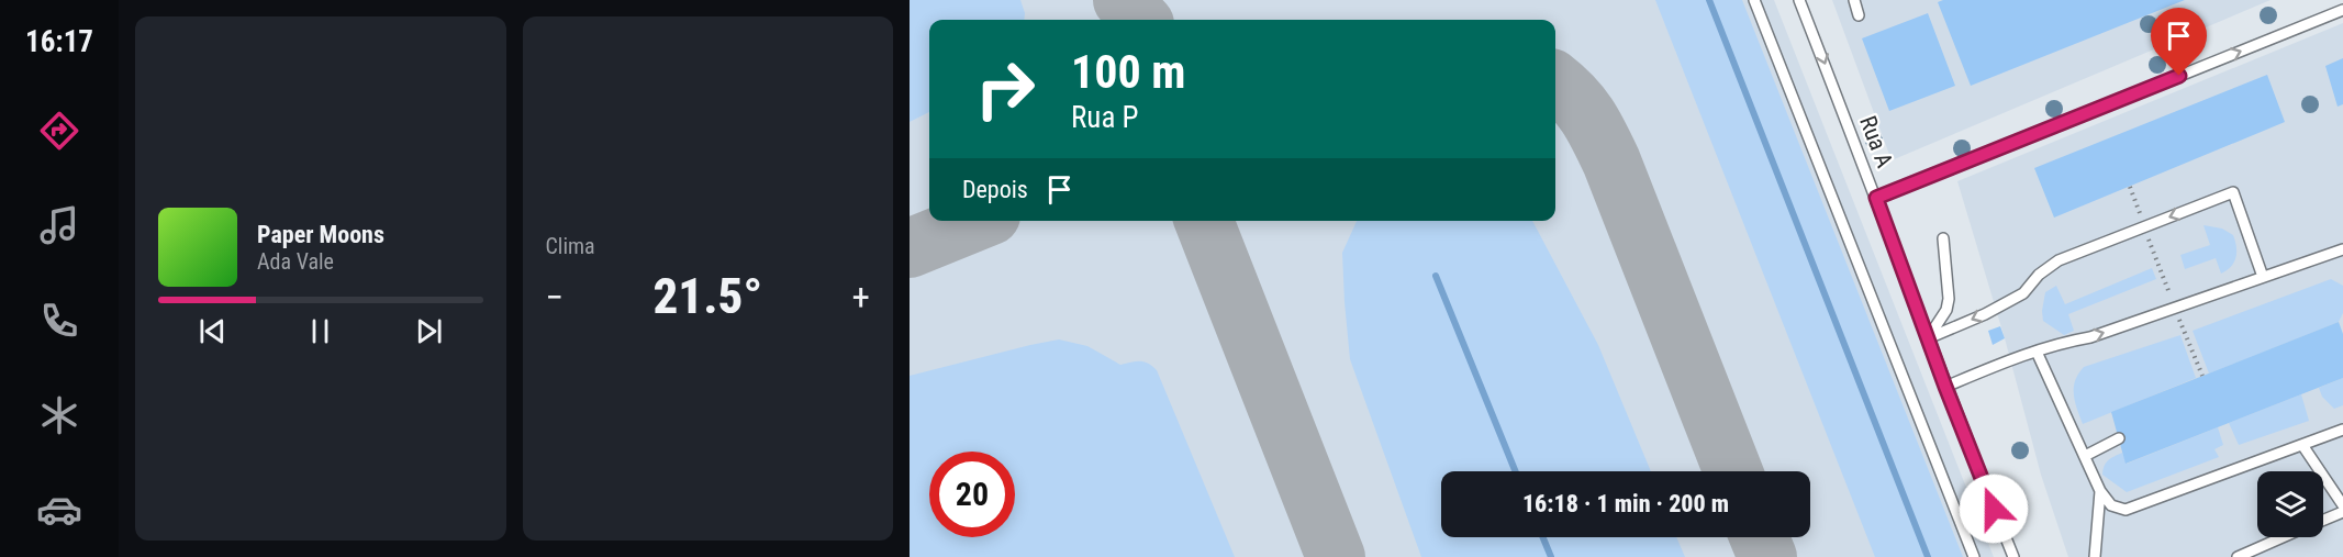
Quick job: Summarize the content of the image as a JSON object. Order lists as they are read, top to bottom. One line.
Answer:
{"streets":{"lane":["Rua A"]},"page":{"tabs":"16:17","tile":"Clima","turn":["100 m","Rua P"],"then":"Depois","song":["Paper Moons","Ada Vale"],"heat":["−","21.5°","+"],"limit":"20","trip":"16:18 · 1 min · 200 m"}}
